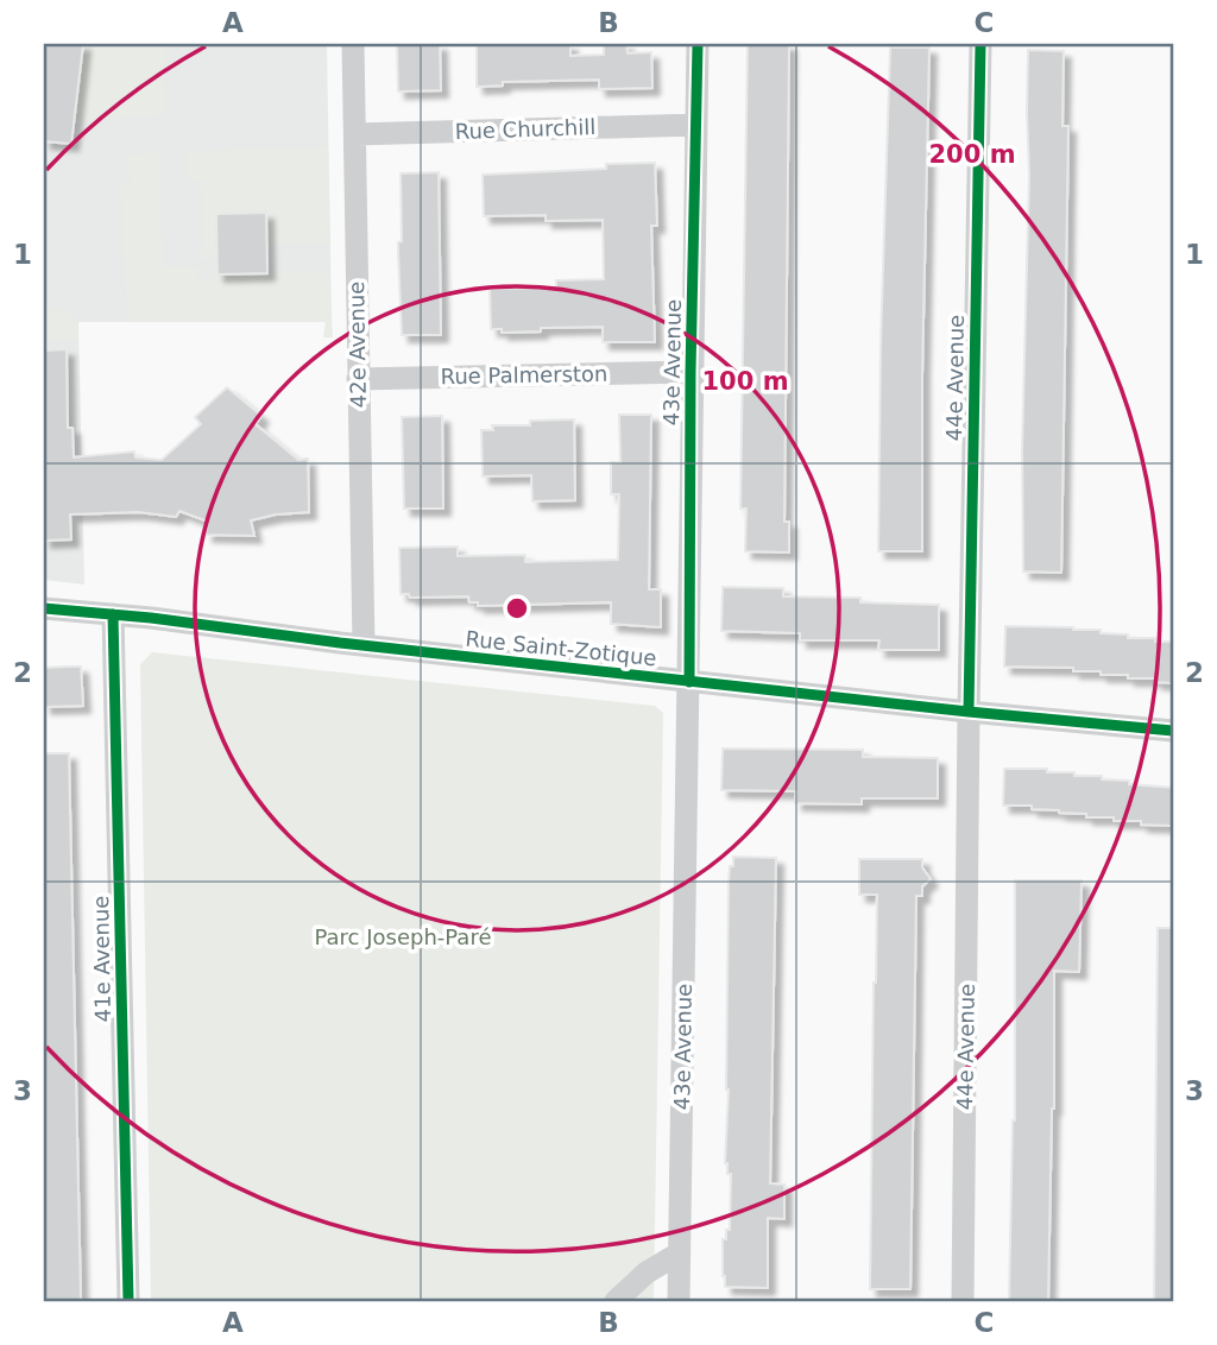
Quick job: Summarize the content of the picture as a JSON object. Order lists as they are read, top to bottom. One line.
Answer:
{"streets":{"street":["Rue Churchill","42e Avenue","43e Avenue","Rue Palmerston","44e Avenue","Rue Saint-Zotique","41e Avenue"]},"crossings":[["Rue Churchill","42e Avenue"],["Rue Churchill","43e Avenue"],["42e Avenue","Rue Palmerston"],["42e Avenue","Rue Saint-Zotique"],["43e Avenue","Rue Palmerston"],["43e Avenue","Rue Saint-Zotique"],["44e Avenue","Rue Saint-Zotique"],["Rue Saint-Zotique","41e Avenue"]],"parks":["Parc Joseph-Paré"],"grid":{"columns":["A","B","C"],"rows":["1","2","3"]},"rings":["200 m","100 m"]}
